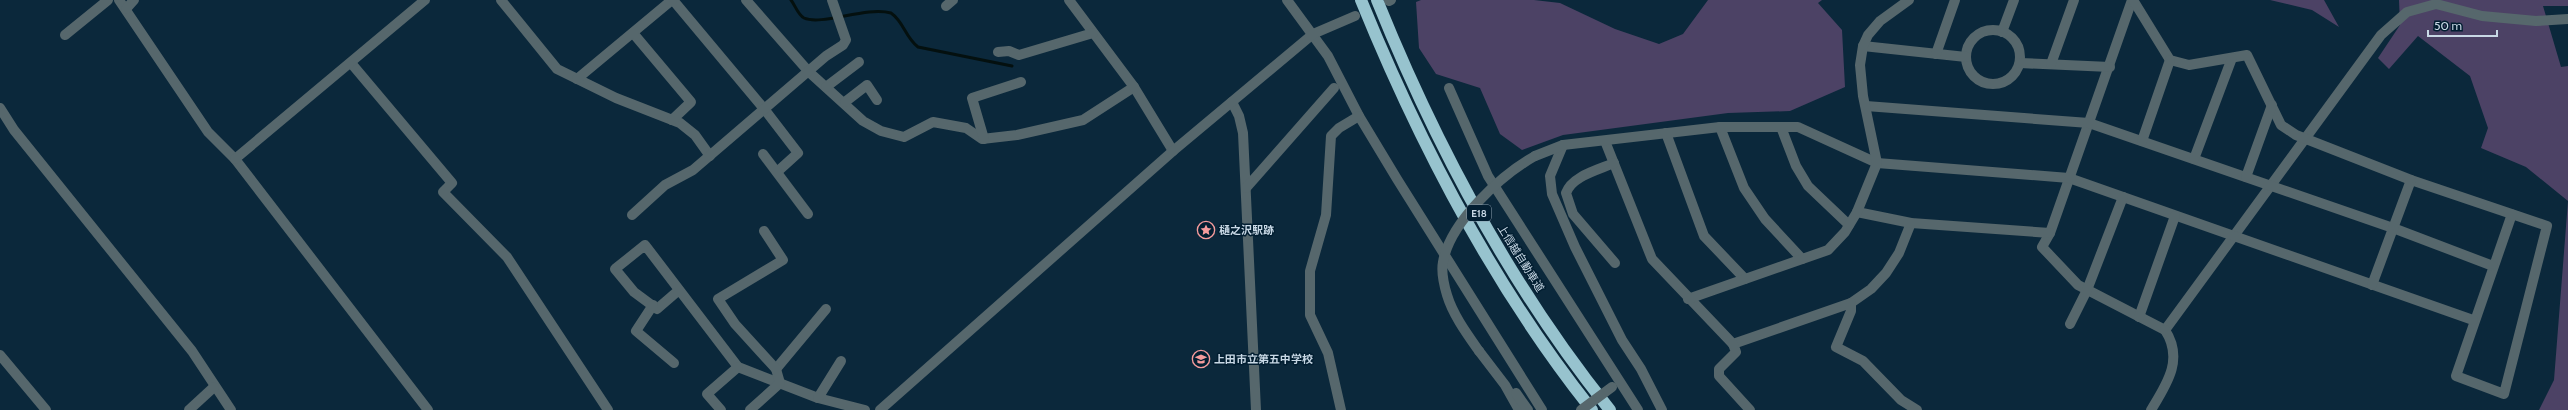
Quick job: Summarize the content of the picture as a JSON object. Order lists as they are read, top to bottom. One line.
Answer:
{"streets":{"highway":["E18","上信越自動車道"]},"places":{"place":["樋之沢駅跡"],"school or university":["上田市立第五中学校"]},"scale_bar":"50 m"}
